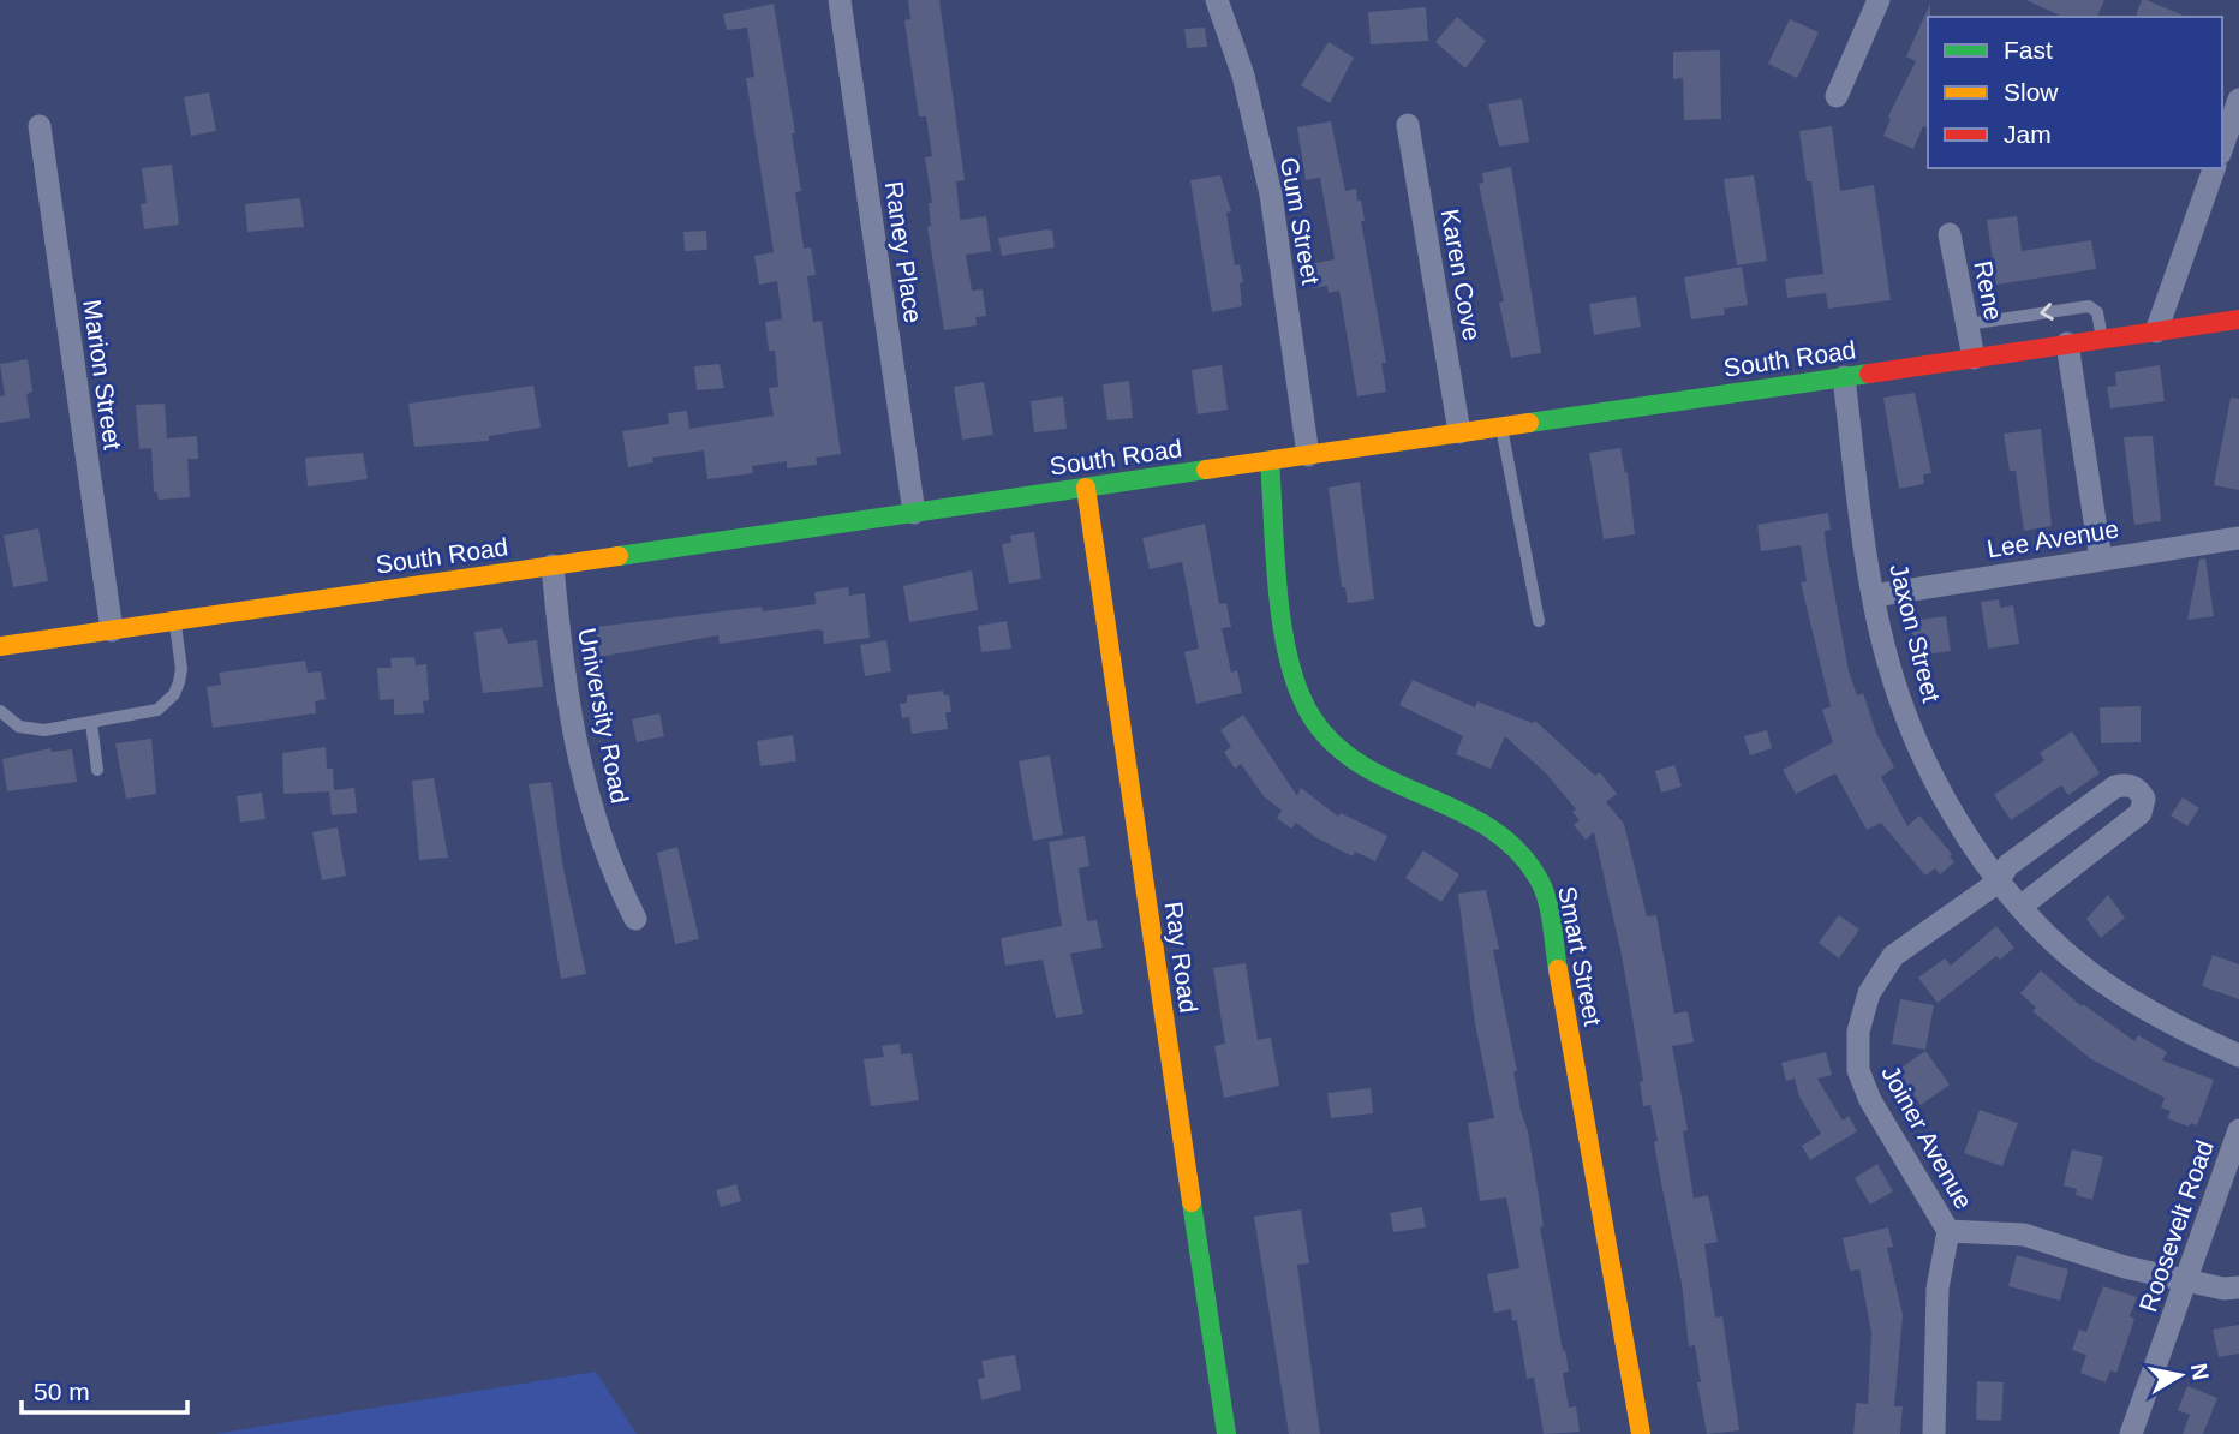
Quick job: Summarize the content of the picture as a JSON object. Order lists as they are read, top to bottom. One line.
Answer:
{"streets":{"street":["Gum Street","Raney Place","Karen Cove","Rene","South Road","Marion Street","Lee Avenue","Jaxon Street","University Road","Smart Street","Ray Road","Joiner Avenue","Roosevelt Road"]},"crossings":[["Gum Street","South Road"],["Raney Place","South Road"],["Karen Cove","South Road"],["Rene","South Road"],["South Road","Marion Street"],["South Road","Jaxon Street"],["South Road","University Road"],["South Road","Smart Street"],["South Road","Ray Road"],["Lee Avenue","Jaxon Street"],["Jaxon Street","Joiner Avenue"]],"legend":["Fast","Slow","Jam"],"scale_bar":"50 m","north":"right"}
